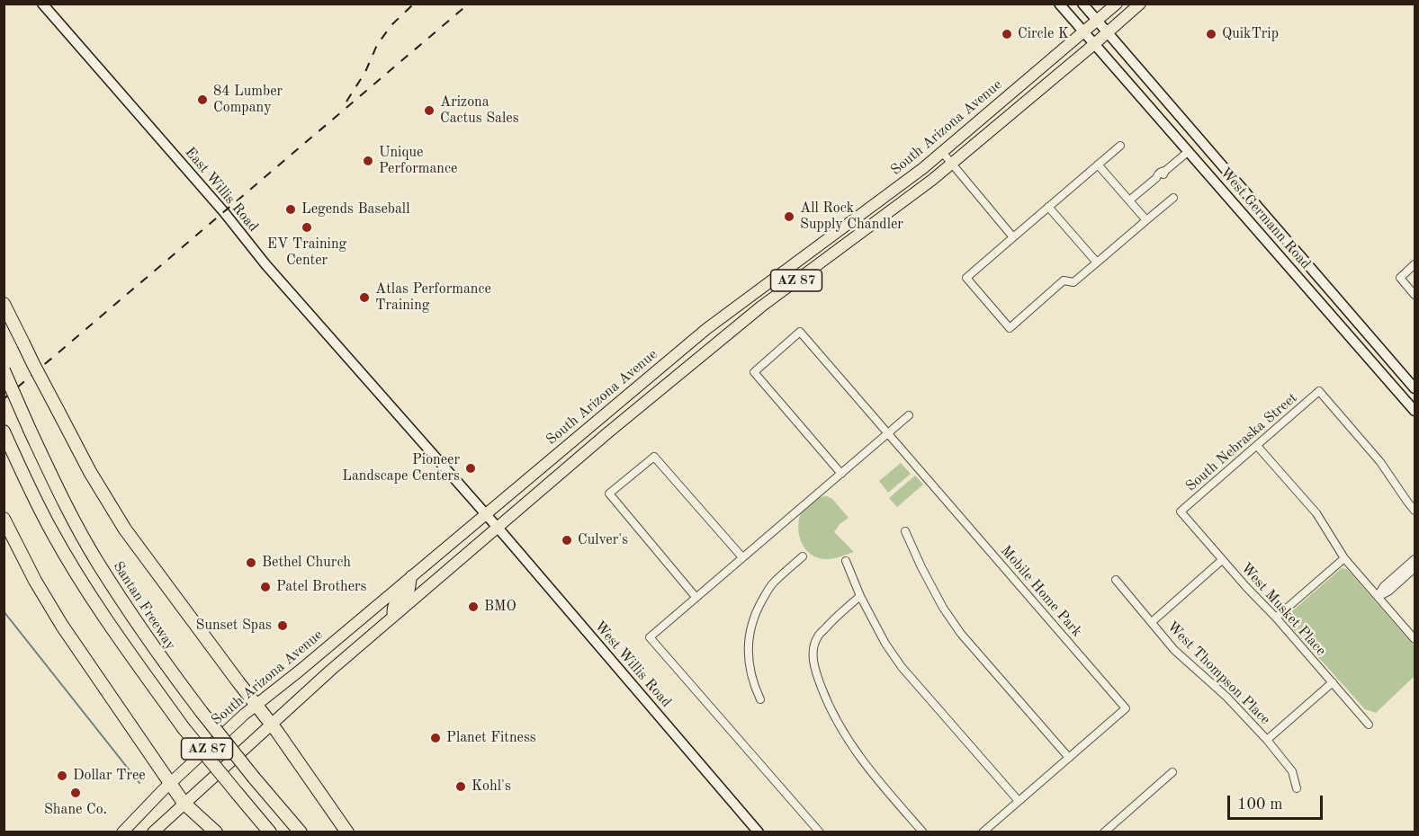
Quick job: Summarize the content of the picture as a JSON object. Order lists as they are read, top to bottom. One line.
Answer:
{"streets":{"highway":["Santan Freeway"],"main road":["South Arizona Avenue","AZ 87"],"street":["East Willis Road","West Germann Road","South Nebraska Street","Mobile Home Park","West Musket Place","West Willis Road","West Thompson Place"]},"crossings":[["South Arizona Avenue","East Willis Road"],["South Arizona Avenue","West Germann Road"],["South Arizona Avenue","West Willis Road"],["East Willis Road","West Willis Road"],["South Nebraska Street","West Musket Place"]],"places":["Circle K","QuikTrip","84 Lumber Company","Arizona Cactus Sales","Unique Performance","Legends Baseball","All Rock Supply Chandler","EV Training Center","Atlas Performance Training","Pioneer Landscape Centers","Culver's","Bethel Church","Patel Brothers","BMO","Sunset Spas","Planet Fitness","Dollar Tree","Kohl's","Shane Co."],"scale_bar":"100 m"}
